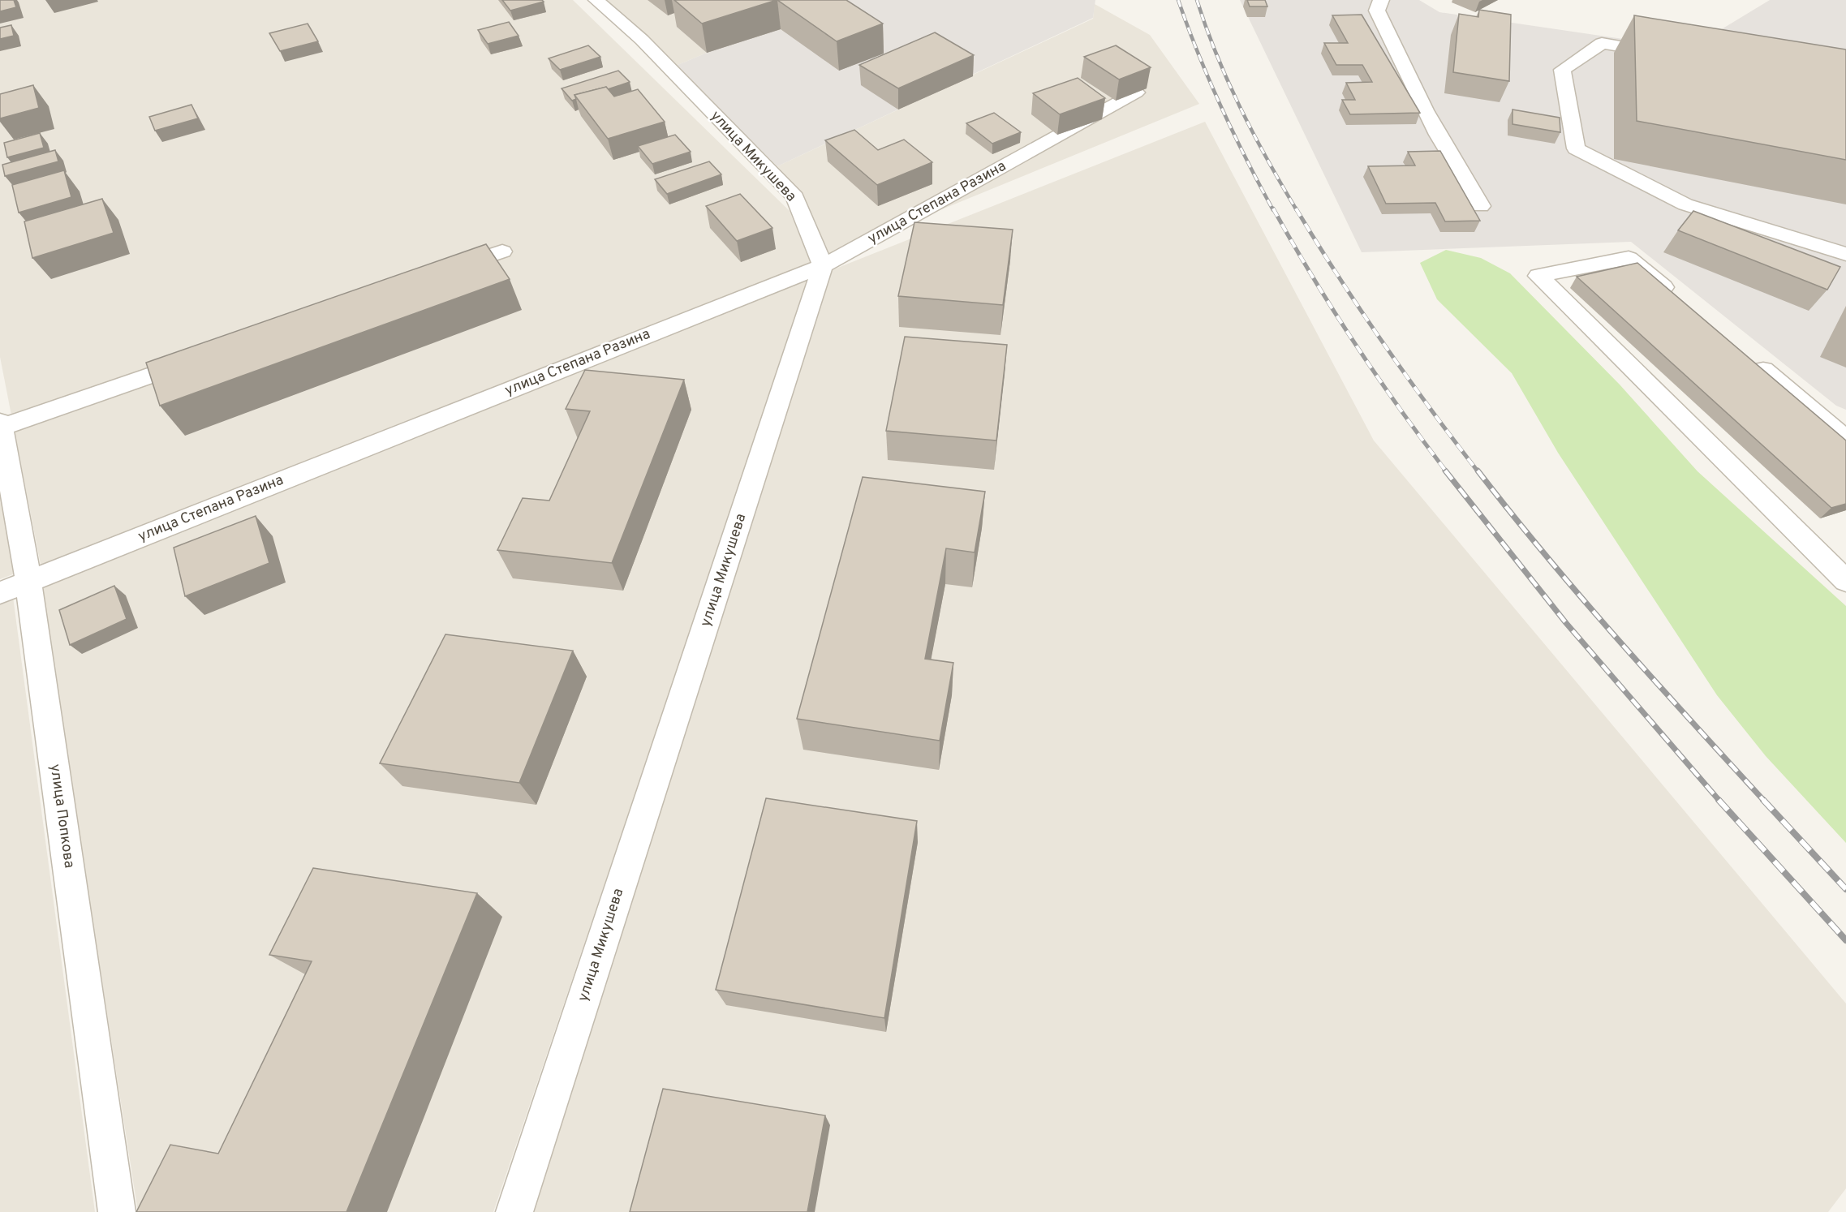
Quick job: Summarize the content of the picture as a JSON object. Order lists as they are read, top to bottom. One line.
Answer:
{"streets":{"street":["улица Микушева","улица Степана Разина","улица Попкова"]},"crossings":[["улица Микушева","улица Степана Разина"],["улица Степана Разина","улица Попкова"]]}
